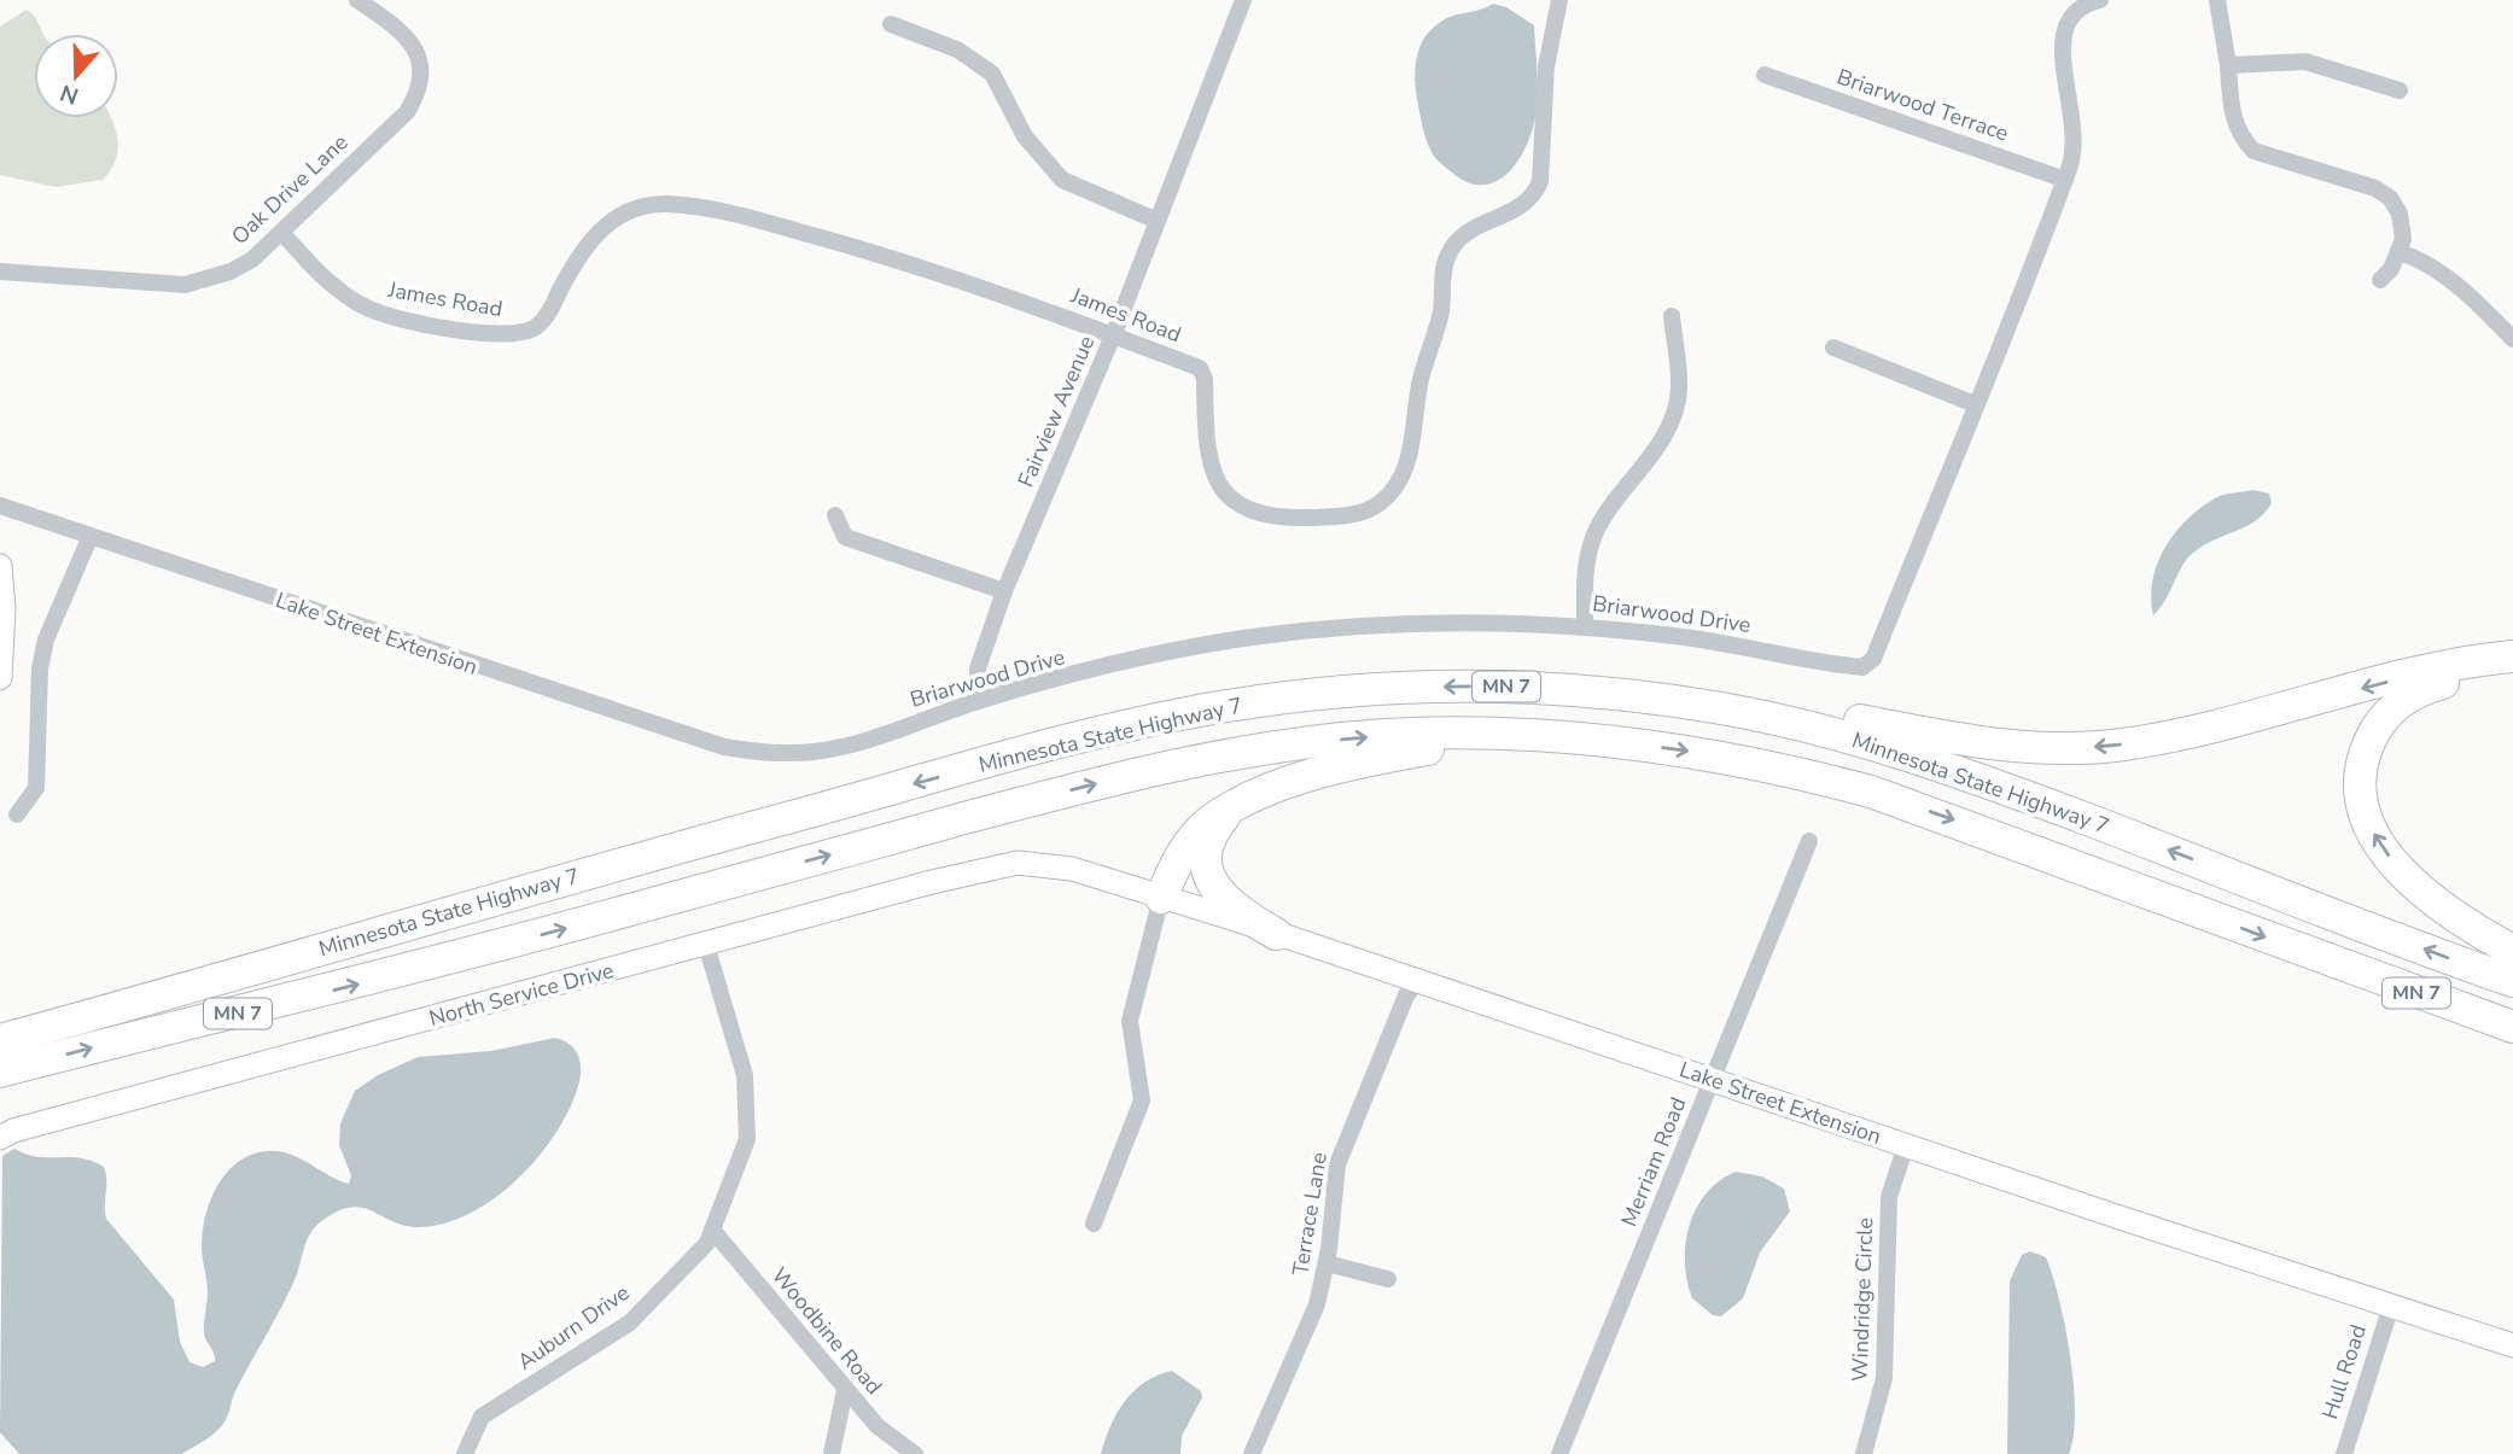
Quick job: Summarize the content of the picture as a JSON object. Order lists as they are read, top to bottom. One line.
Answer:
{"streets":{"highway":["MN 7","Minnesota State Highway 7"],"street":["Briarwood Terrace","Oak Drive Lane","James Road","Fairview Avenue","Briarwood Drive","Lake Street Extension","North Service Drive","Merriam Road","Terrace Lane","Windridge Circle","Auburn Drive","Woodbine Road","Hull Road"]},"crossings":[["Briarwood Terrace","Briarwood Drive"],["Oak Drive Lane","James Road"],["James Road","Fairview Avenue"],["Fairview Avenue","Briarwood Drive"],["Briarwood Drive","Lake Street Extension"],["Lake Street Extension","North Service Drive"],["Lake Street Extension","Merriam Road"],["Lake Street Extension","Terrace Lane"],["Lake Street Extension","Windridge Circle"],["Lake Street Extension","Hull Road"],["North Service Drive","Auburn Drive"],["Auburn Drive","Woodbine Road"]],"north":"bottom"}
